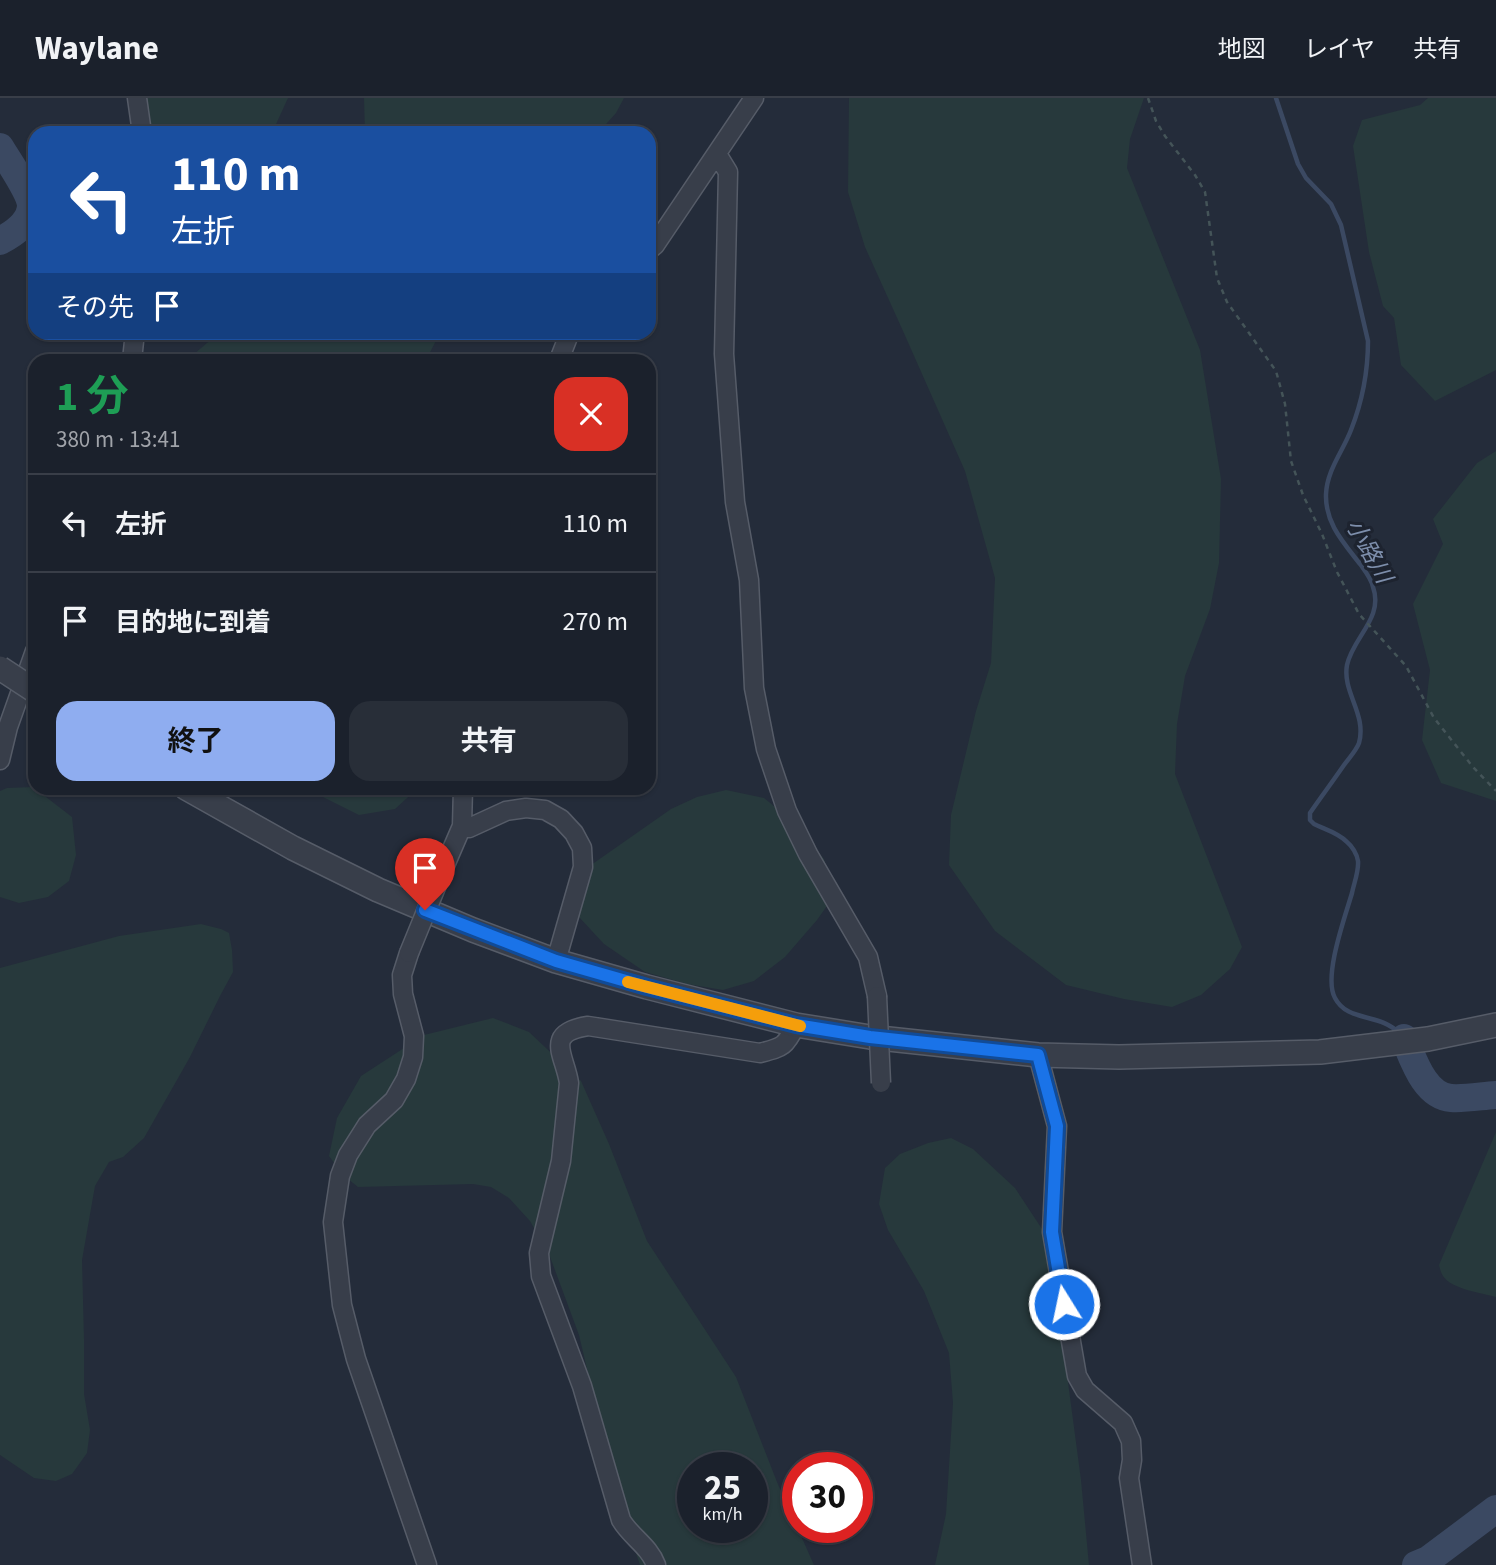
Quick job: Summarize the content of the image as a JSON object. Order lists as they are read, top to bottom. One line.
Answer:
{"water":["小路川"],"page":{"header":"Waylane","nav":["地図","レイヤ","共有"],"turn":["110 m","左折"],"then":"その先","heading":["1 分","380 m · 13:41"],"list":[{"name":"左折","value":"110 m"},{"name":"目的地に到着","value":"270 m"}],"buttons":["終了","共有"],"speed":"25 km/h","limit":"30"}}
